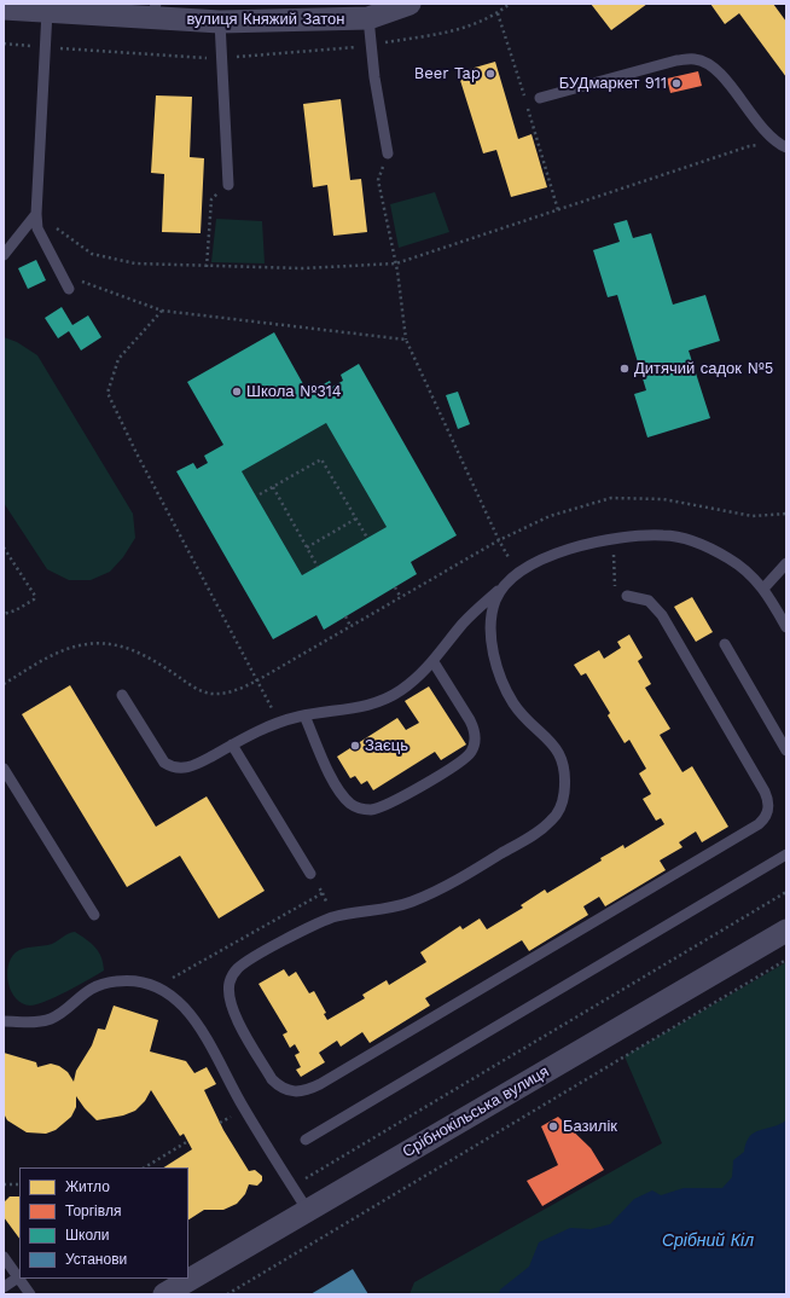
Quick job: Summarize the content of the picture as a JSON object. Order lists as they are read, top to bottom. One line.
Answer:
{"streets":{"street":["вулиця Княжий Затон","Срібнокільська вулиця"]},"water":["Срібний Кіл"],"places":["Beer Tap","БУДмаркет 911","Дитячий садок №5","Школа №314","Заєць","Базилік"],"legend":["Житло","Торгівля","Школи","Установи"]}
